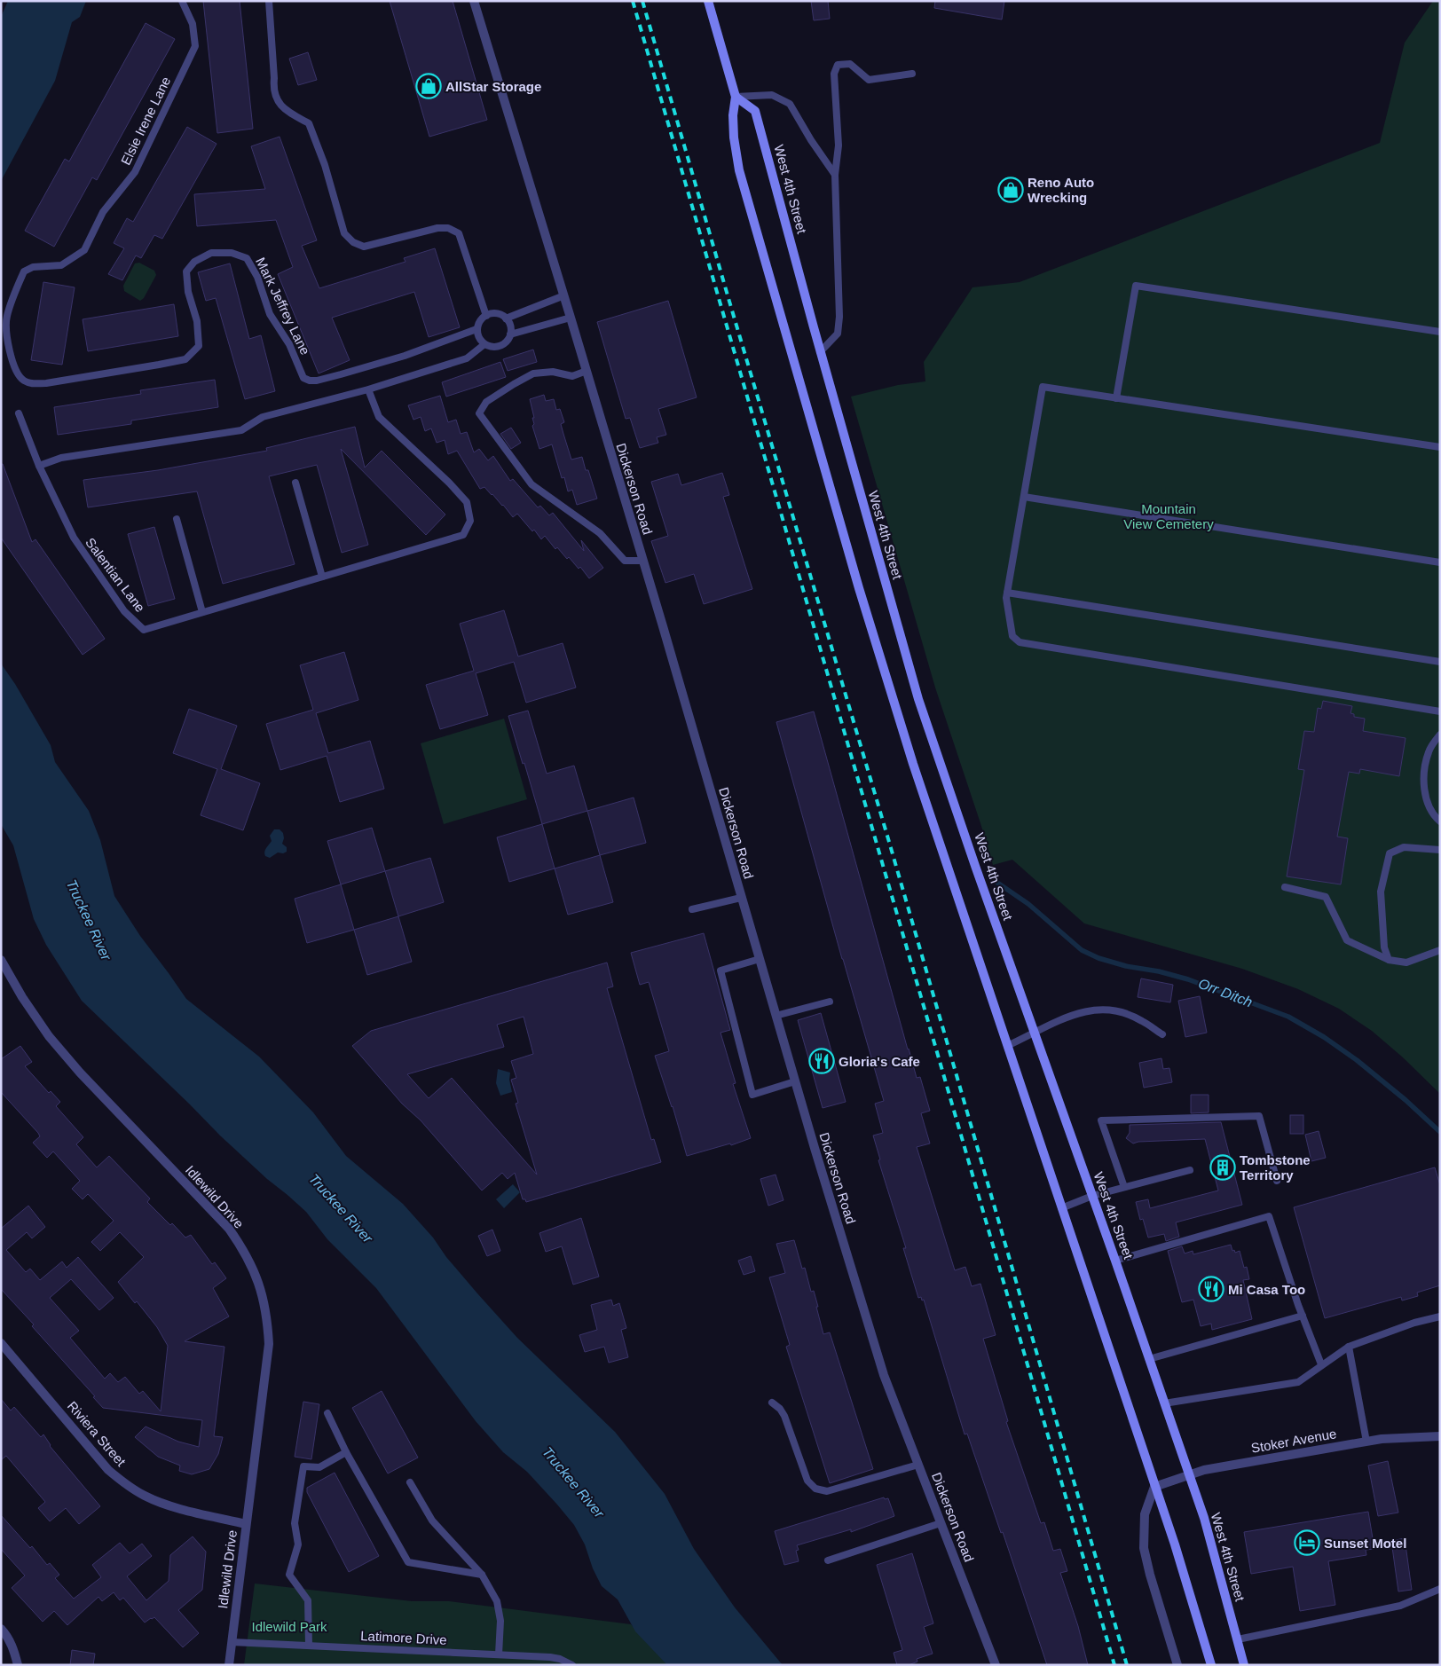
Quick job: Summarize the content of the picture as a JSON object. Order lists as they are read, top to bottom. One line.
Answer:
{"streets":{"main road":["West 4th Street"],"street":["Dickerson Road","Idlewild Drive","Riviera Street","Stoker Avenue"],"lane":["Elsie Irene Lane","Mark Jeffrey Lane","Salentian Lane","Latimore Drive"]},"crossings":[["Elsie Irene Lane","Mark Jeffrey Lane"],["West 4th Street","Stoker Avenue"],["Idlewild Drive","Riviera Street"],["Idlewild Drive","Latimore Drive"]],"water":["Truckee River","Orr Ditch"],"parks":["Mountain View Cemetery","Idlewild Park"],"places":{"shop":["AllStar Storage","Reno Auto Wrecking"],"restaurant":["Gloria's Cafe","Mi Casa Too"],"building":["Tombstone Territory"],"hotel":["Sunset Motel"]}}
